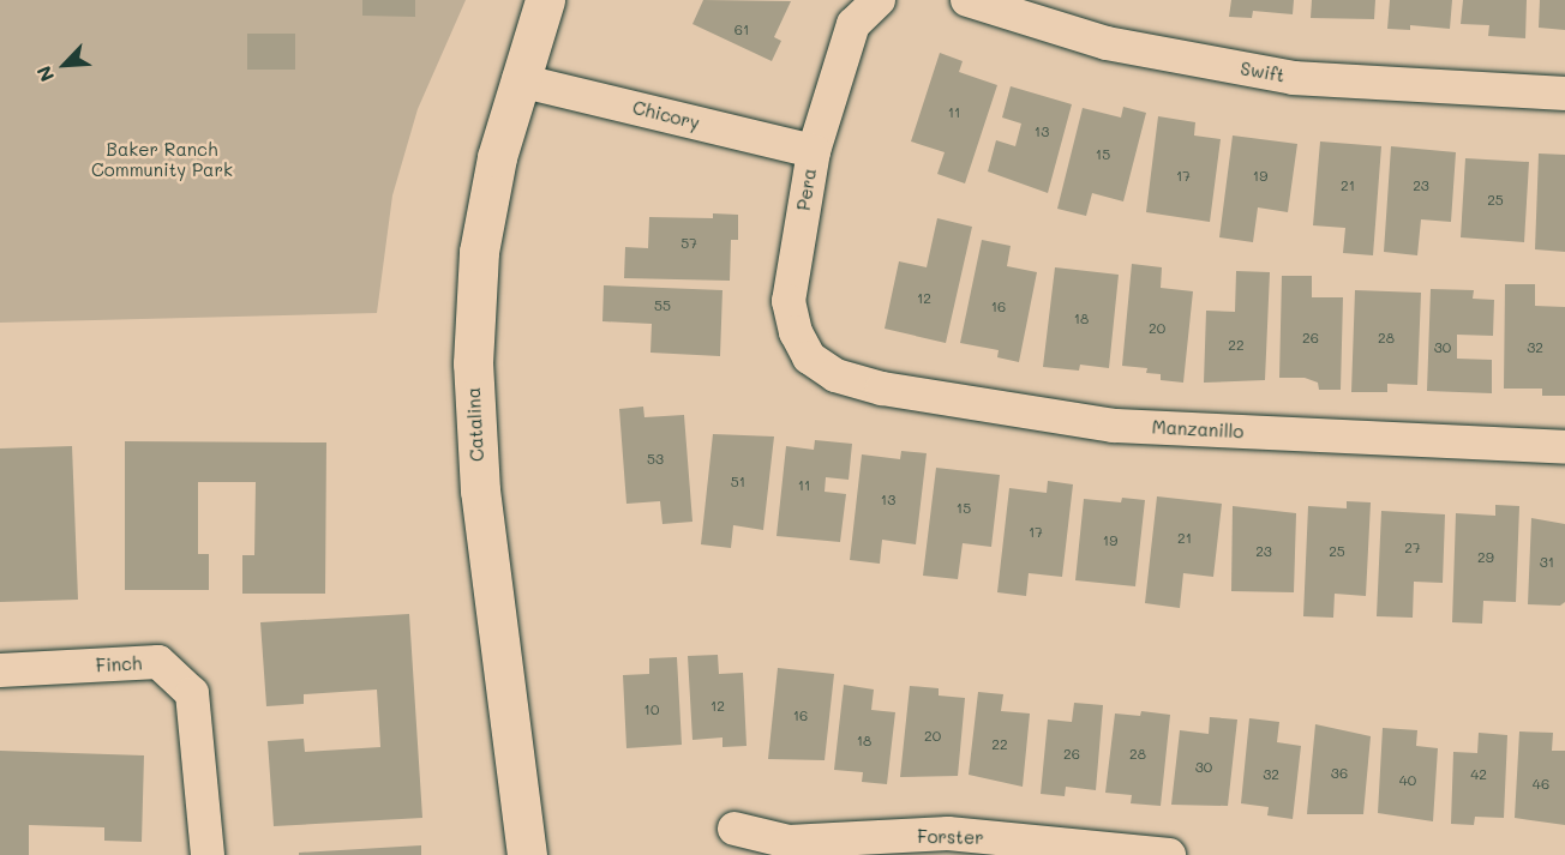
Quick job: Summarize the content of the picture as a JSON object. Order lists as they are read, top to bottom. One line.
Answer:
{"streets":{"street":["Swift","Chicory","Pera","Catalina","Manzanillo","Finch","Forster"]},"crossings":[["Chicory","Pera"],["Chicory","Catalina"],["Pera","Manzanillo"]],"parks":["Baker Ranch Community Park"],"house_numbers":["61","11","13","15","17","19","21","23","25","57","12","55","16","18","20","26","28","22","30","32","53","51","11","13","15","17","21","19","27","23","25","29","31","12","10","16","20","18","22","26","28","30","36","32","42","40","46"],"north":"bottom left"}
